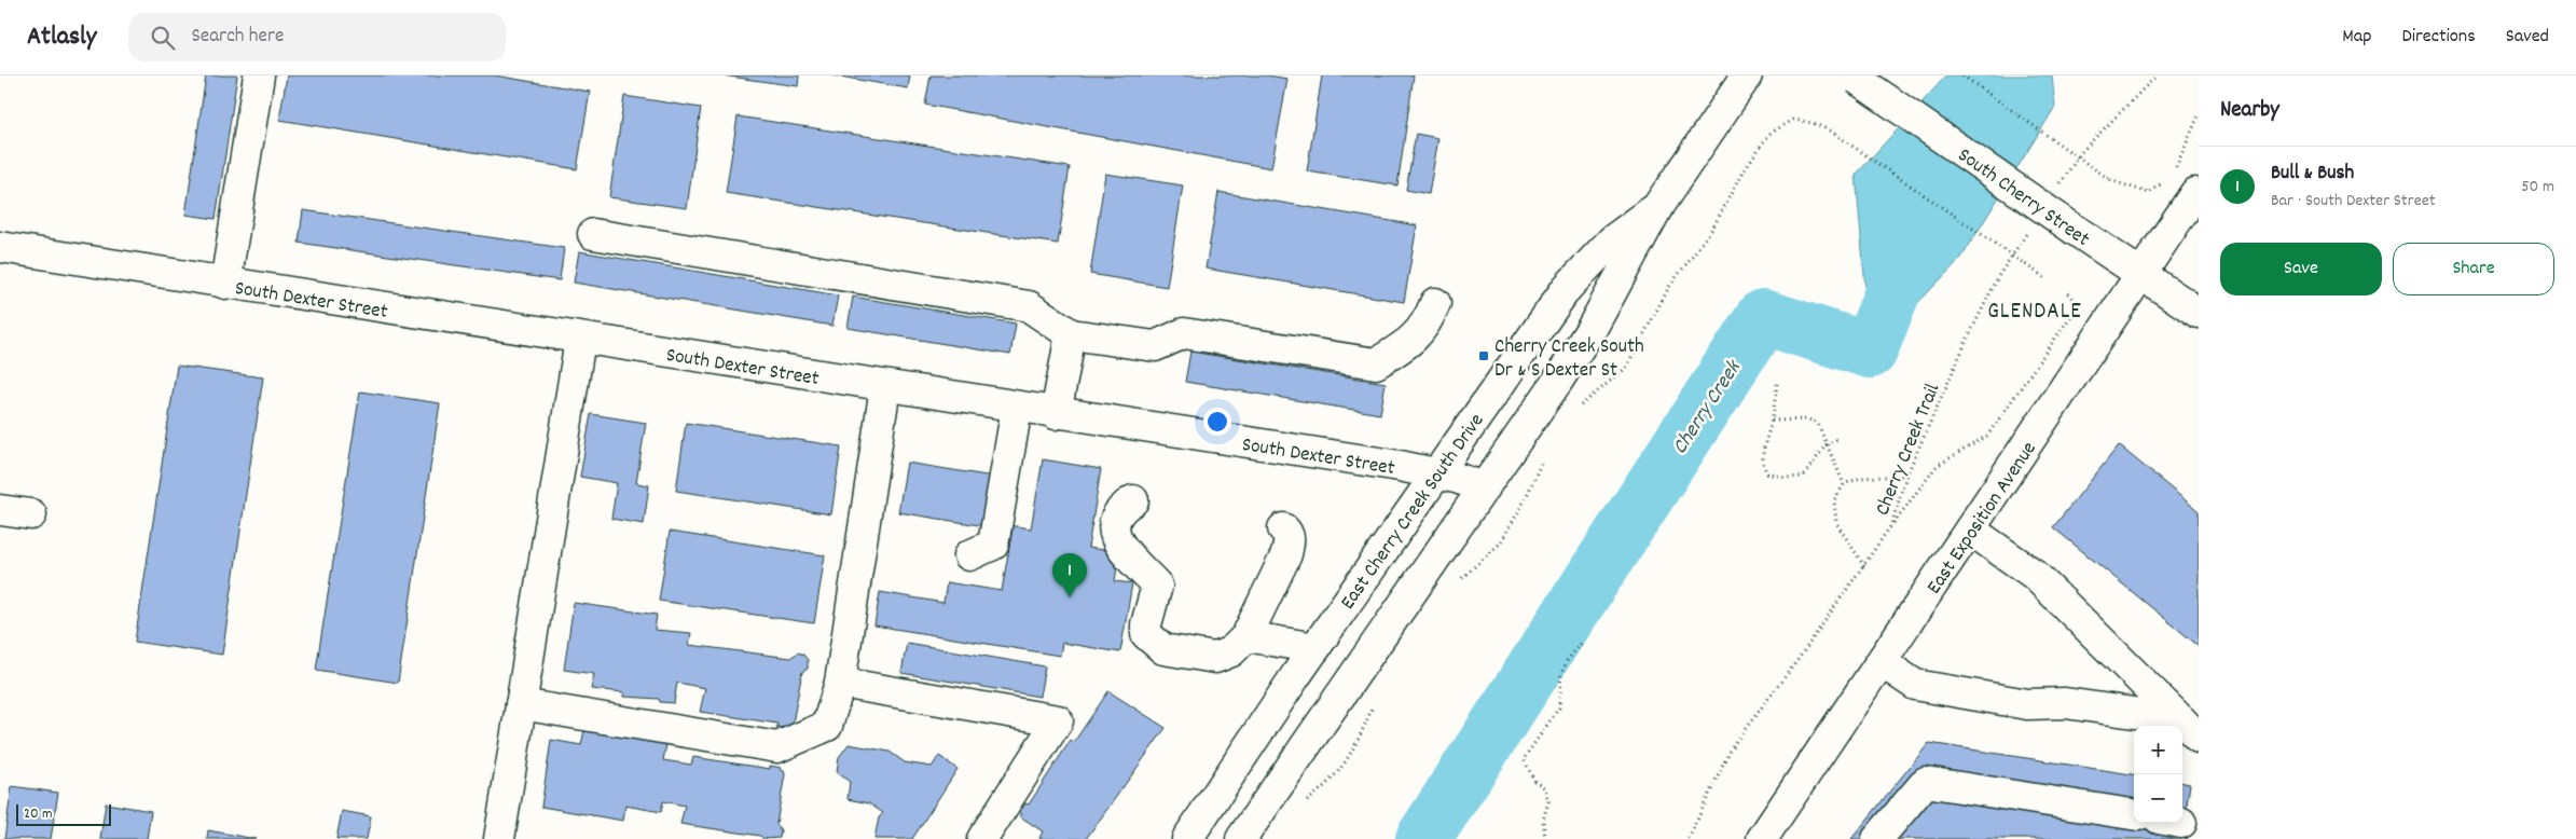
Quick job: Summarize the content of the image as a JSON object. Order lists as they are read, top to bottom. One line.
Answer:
{"streets":{"street":["South Cherry Street","South Dexter Street","East Cherry Creek South Drive","East Exposition Avenue"],"path":["Cherry Creek Trail"]},"crossings":[["South Cherry Street","East Exposition Avenue"],["South Dexter Street","East Cherry Creek South Drive"]],"districts":["GLENDALE"],"water":["Cherry Creek"],"places":{"transit":["Cherry Creek South Dr & S Dexter St"]},"scale_bar":"20 m","page":{"header":"Atlasly","search":"Search here","nav":["Map","Directions","Saved"],"heading":"Nearby","list":[{"mark":"1","name":"Bull & Bush","note":"Bar · South Dexter Street","value":"50 m"}],"buttons":["Save","Share"],"pins":"1","map_buttons":["+","−"],"scale":"20 m"}}
